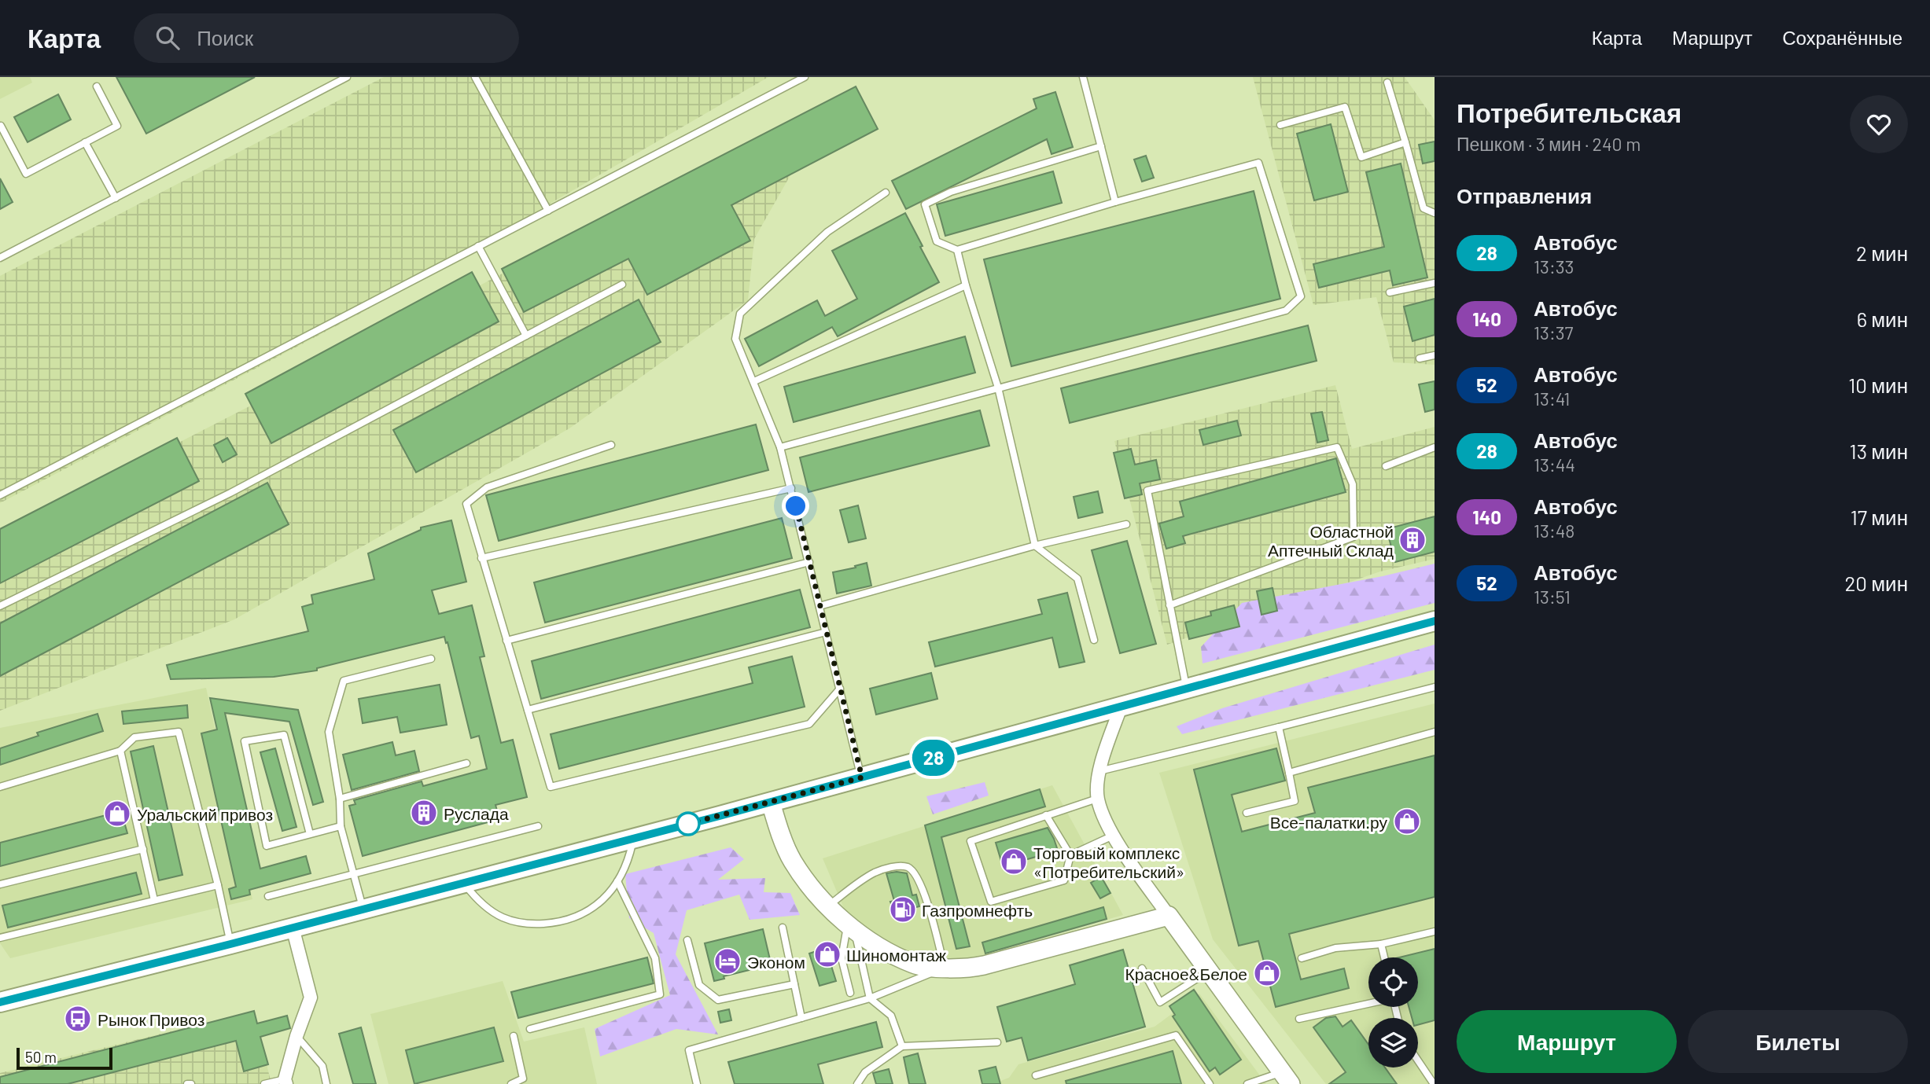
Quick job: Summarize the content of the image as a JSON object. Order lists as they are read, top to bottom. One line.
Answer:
{"places":{"building":["Областной Аптечный Склад","Руслада"],"shop":["Уральский привоз","Все-палатки.ру","Торговый комплекс «Потребительский»","Шиномонтаж","Красное&Белое"],"fuel station":["Газпромнефть"],"hotel":["Эконом"],"bus stop":["Рынок Привоз"]},"lines":["bus line 28"],"scale_bar":"50 m","page":{"header":"Карта","search":"Поиск","nav":["Карта","Маршрут","Сохранённые"],"on_map":"28","heading":[["Потребительская","Пешком · 3 мин · 240 m"],"Отправления"],"list":[{"mark":"28","name":"Автобус","note":"13:33","value":"2 мин"},{"mark":"140","name":"Автобус","note":"13:37","value":"6 мин"},{"mark":"52","name":"Автобус","note":"13:41","value":"10 мин"},{"mark":"28","name":"Автобус","note":"13:44","value":"13 мин"},{"mark":"140","name":"Автобус","note":"13:48","value":"17 мин"},{"mark":"52","name":"Автобус","note":"13:51","value":"20 мин"}],"buttons":["Маршрут","Билеты"],"scale":"50 m"}}
